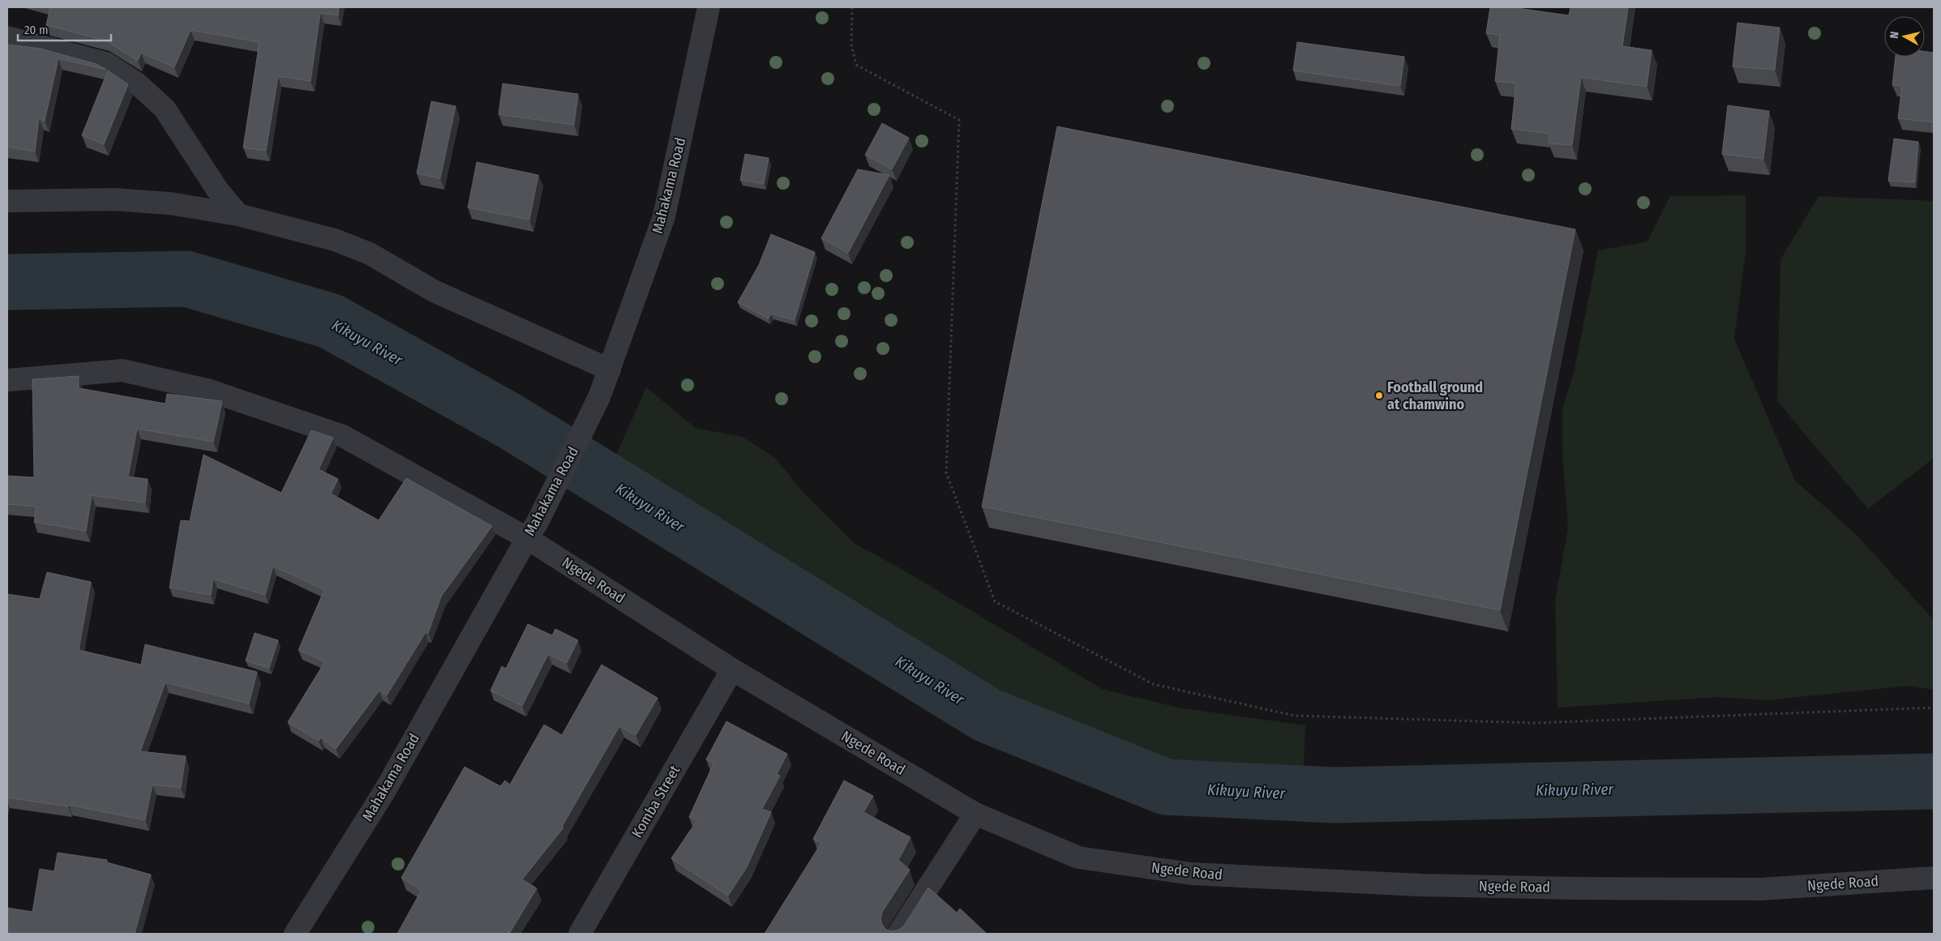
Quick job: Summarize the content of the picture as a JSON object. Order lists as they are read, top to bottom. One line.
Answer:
{"streets":{"street":["Mahakama Road","Ngede Road","Komba Street"]},"crossings":[["Mahakama Road","Ngede Road"],["Ngede Road","Komba Street"]],"water":["Kikuyu River"],"places":["Football ground at chamwino"],"scale_bar":"20 m","north":"left"}
